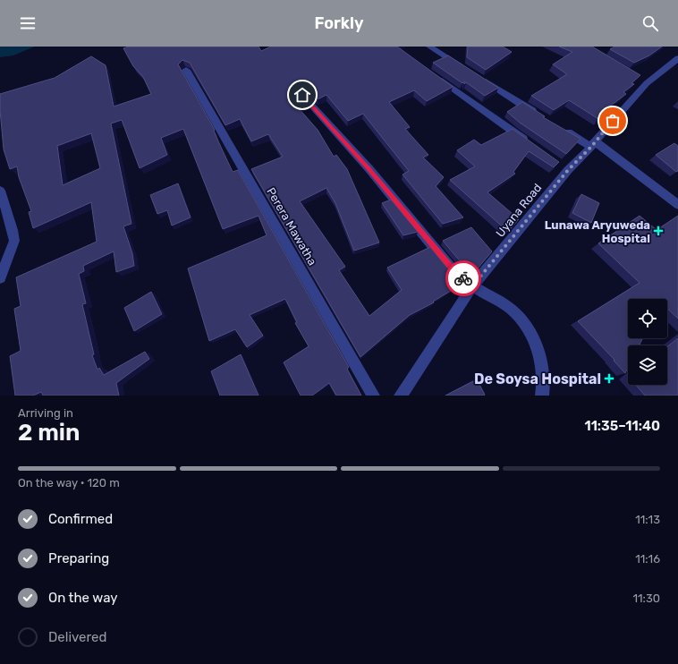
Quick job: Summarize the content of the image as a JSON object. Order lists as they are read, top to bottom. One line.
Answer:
{"streets":{"street":["Uyana Road","Perera Mawatha"]},"places":{"health":["Lunawa Aryuweda Hospital","De Soysa Hospital"]},"page":{"header":"Forkly","heading":["2 min","Arriving in","11:35–11:40"],"bar":"On the way · 120 m","list":[["Confirmed","11:13"],["Preparing","11:16"],["On the way","11:30"],"Delivered"]}}
